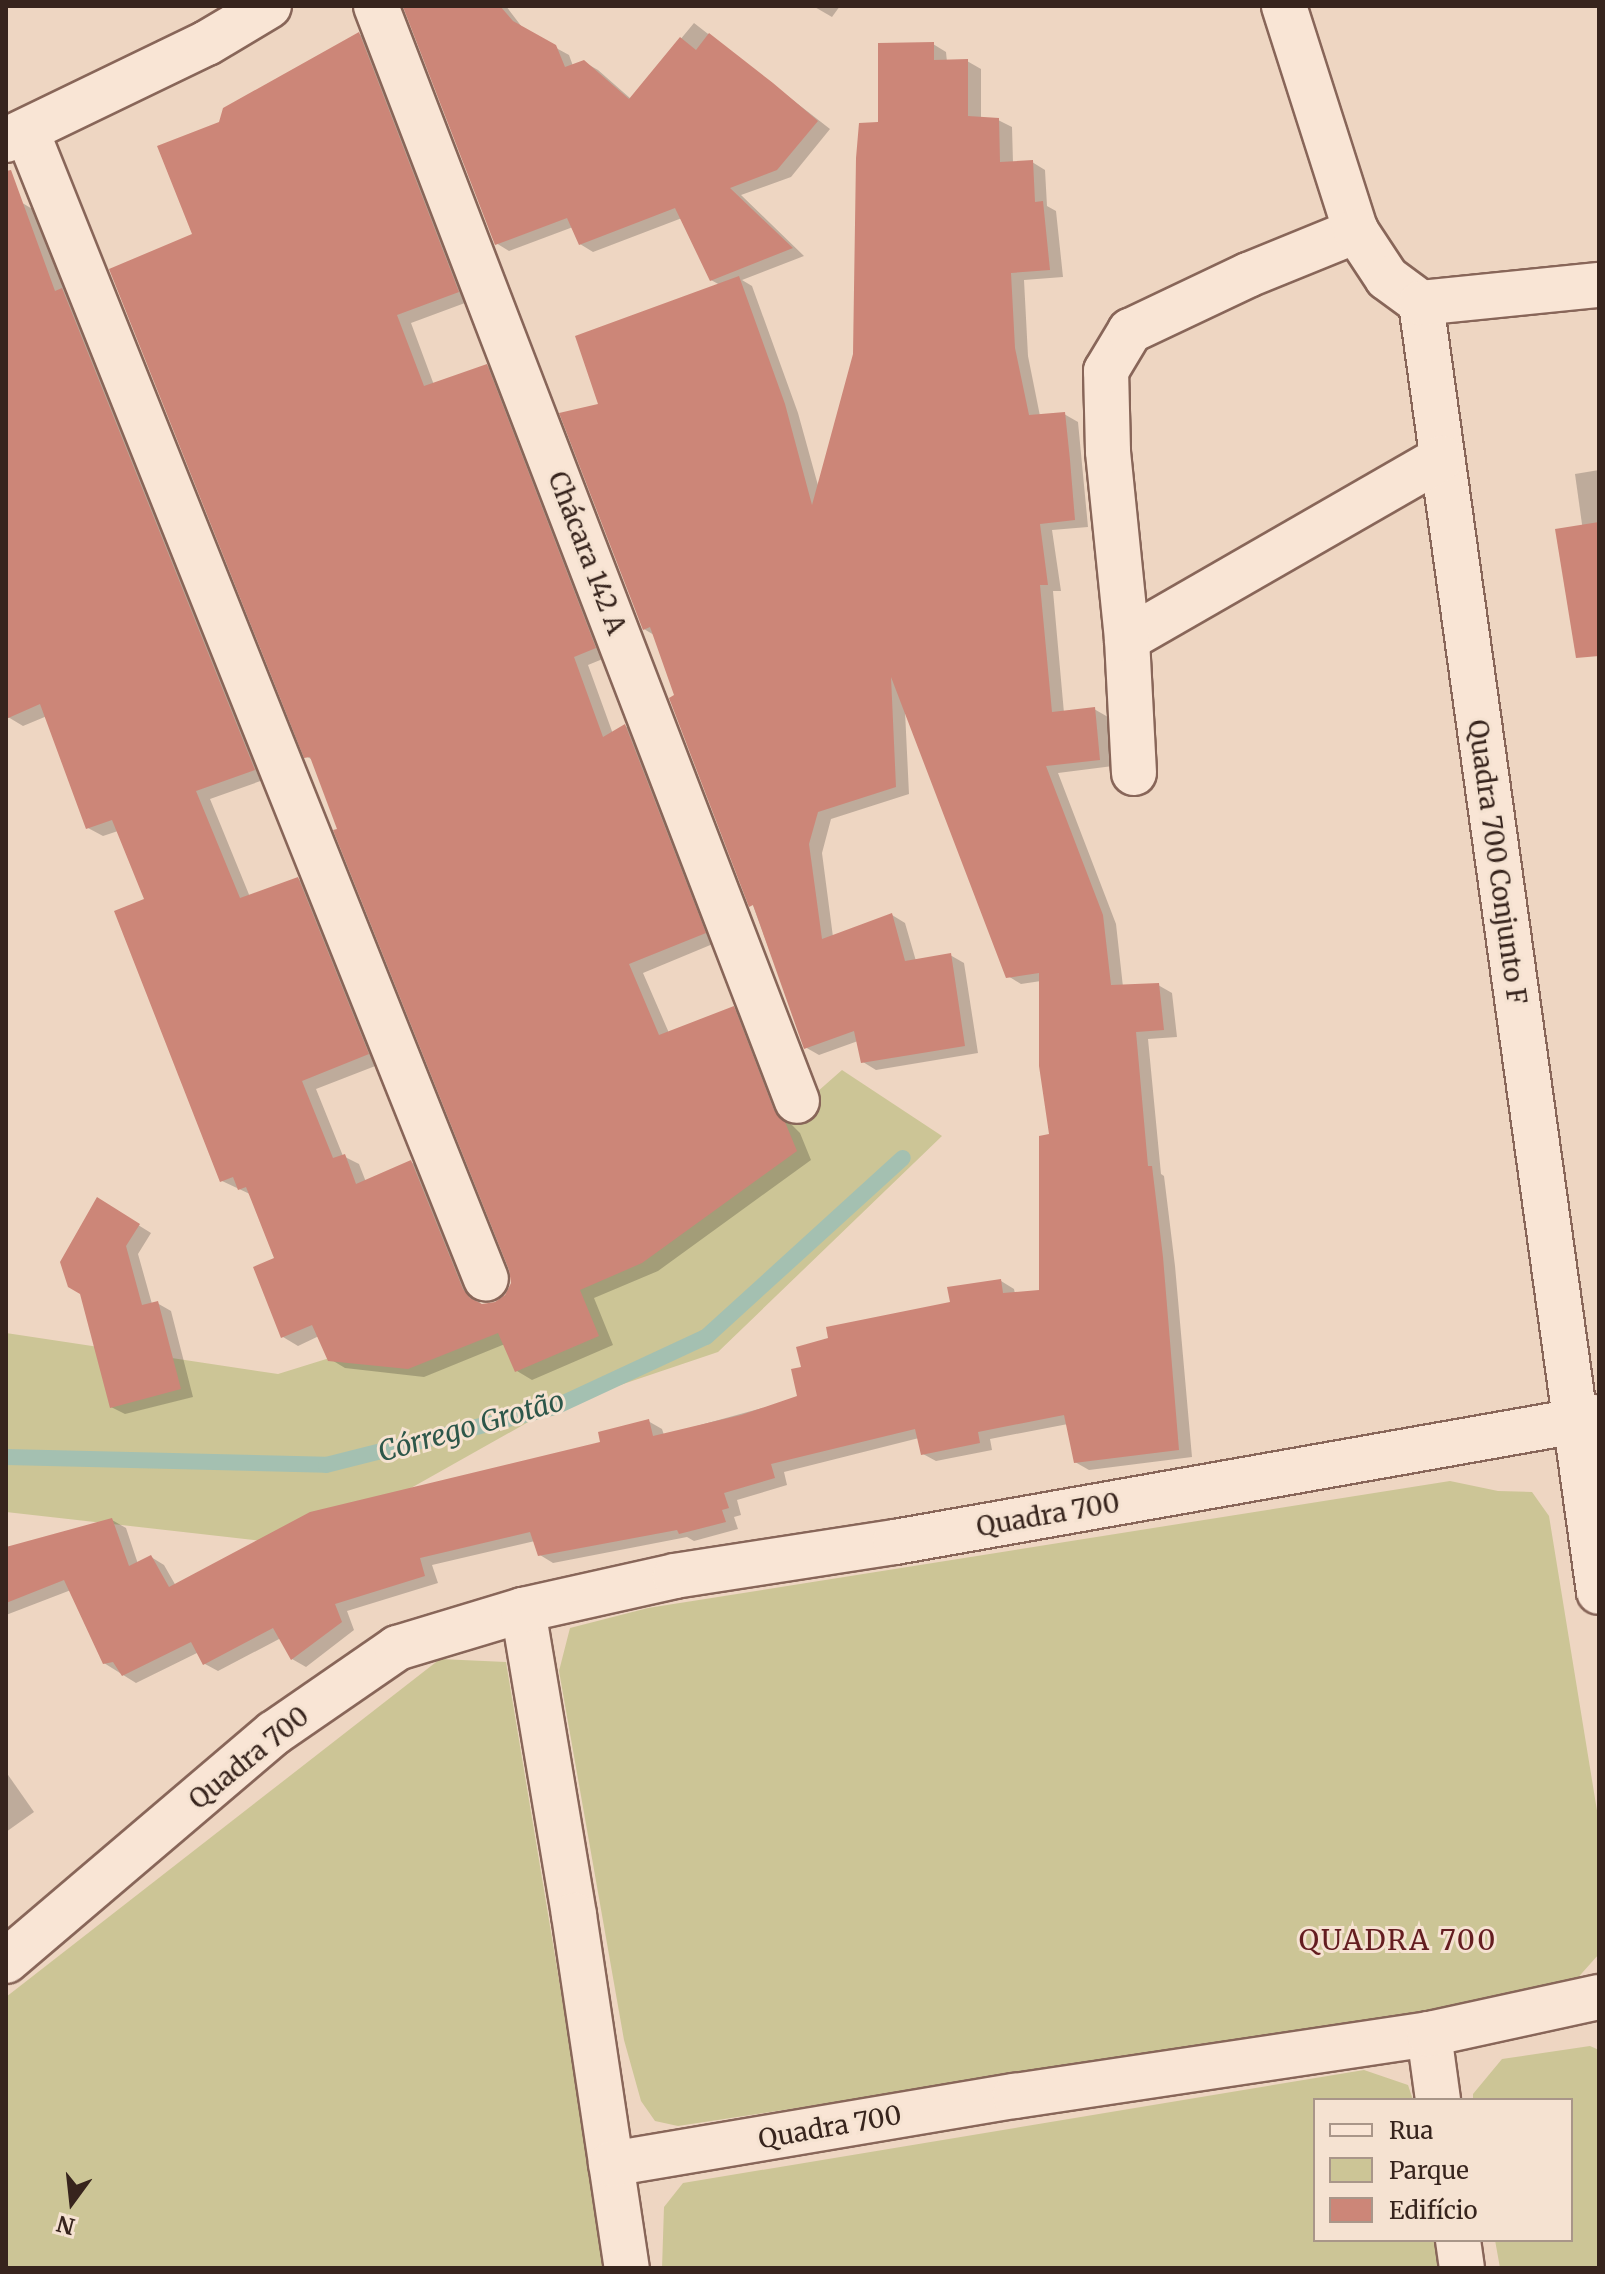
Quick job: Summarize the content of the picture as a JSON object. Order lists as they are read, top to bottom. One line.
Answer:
{"streets":{"street":["Chácara 142 A","Quadra 700 Conjunto F","Quadra 700"]},"crossings":[["Quadra 700 Conjunto F","Quadra 700"]],"districts":["QUADRA 700"],"water":["Córrego Grotão"],"legend":["Rua","Parque","Edifício"],"north":"bottom"}
